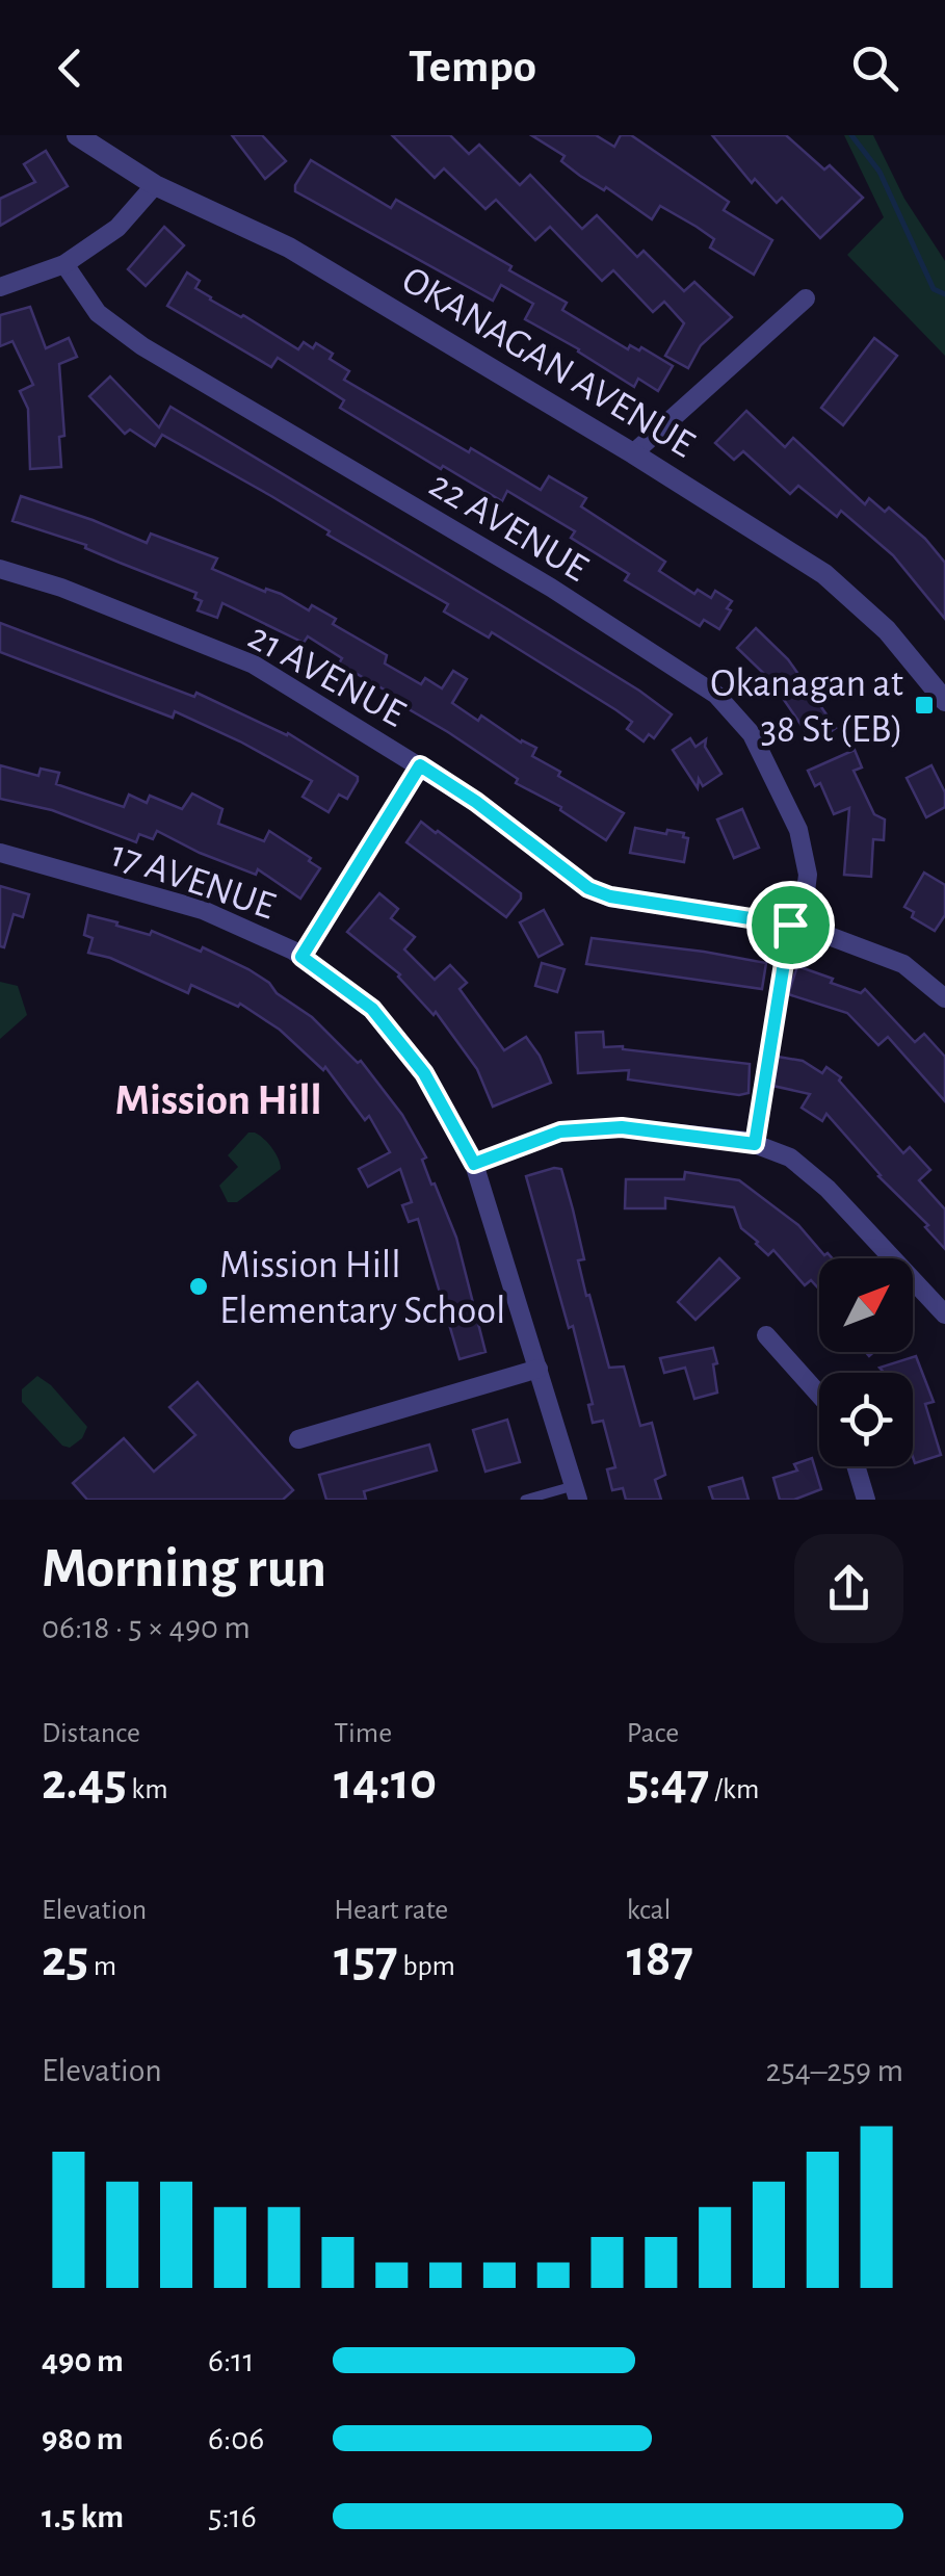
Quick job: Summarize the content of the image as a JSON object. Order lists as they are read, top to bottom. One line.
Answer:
{"streets":{"street":["OKANAGAN AVENUE","22 AVENUE","21 AVENUE","17 AVENUE"]},"crossings":[["22 AVENUE","21 AVENUE"]],"districts":["Mission Hill"],"places":{"transit":["Okanagan at 38 St (EB)"],"other":["Mission Hill Elementary School"]},"north":"top right","page":{"header":"Tempo","heading":["Morning run","06:18 · 5 × 490 m"],"stats":[["Distance","2.45 km"],["Time","14:10"],["Pace","5:47 /km"],["Elevation","25 m"],["Heart rate","157 bpm"],["kcal","187"]],"chart":["Elevation","254–259 m"],"list":[{"name":"490 m","note":"6:11"},{"name":"980 m","note":"6:06"},{"name":"1.5 km","note":"5:16"}]}}
